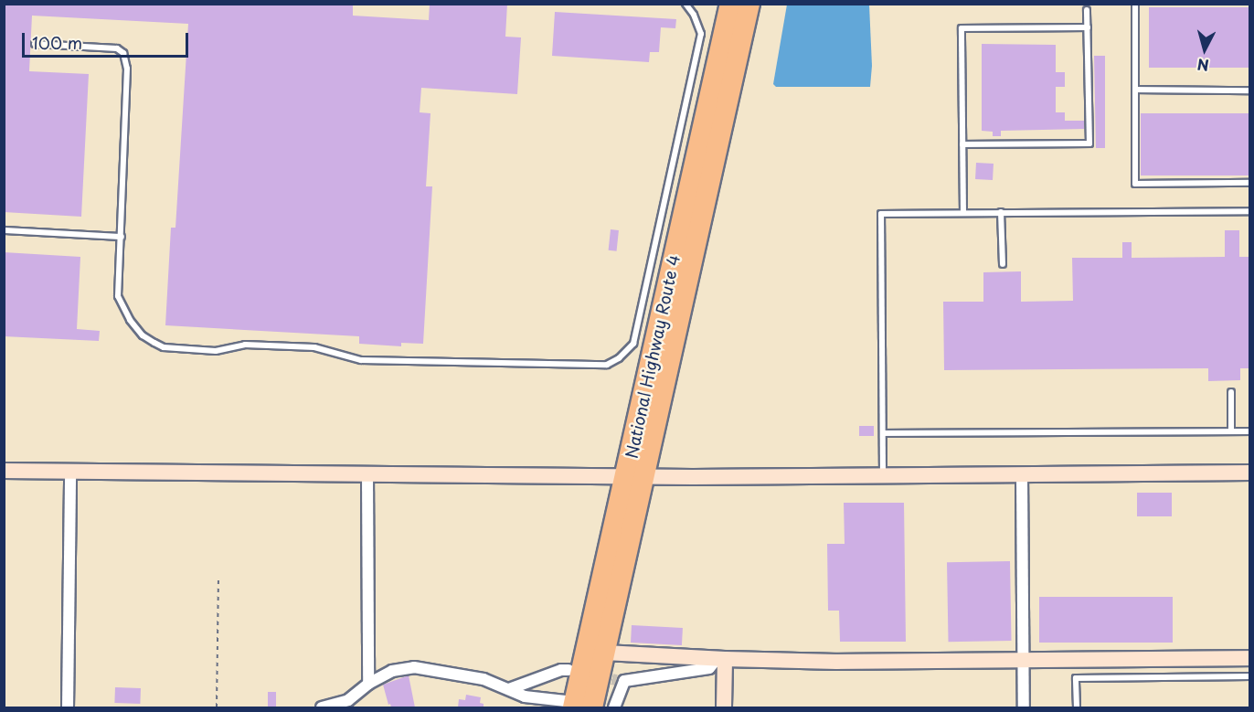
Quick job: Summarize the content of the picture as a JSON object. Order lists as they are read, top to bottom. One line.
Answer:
{"streets":{"highway":["National Highway Route 4"]},"scale_bar":"100 m","north":"bottom"}
